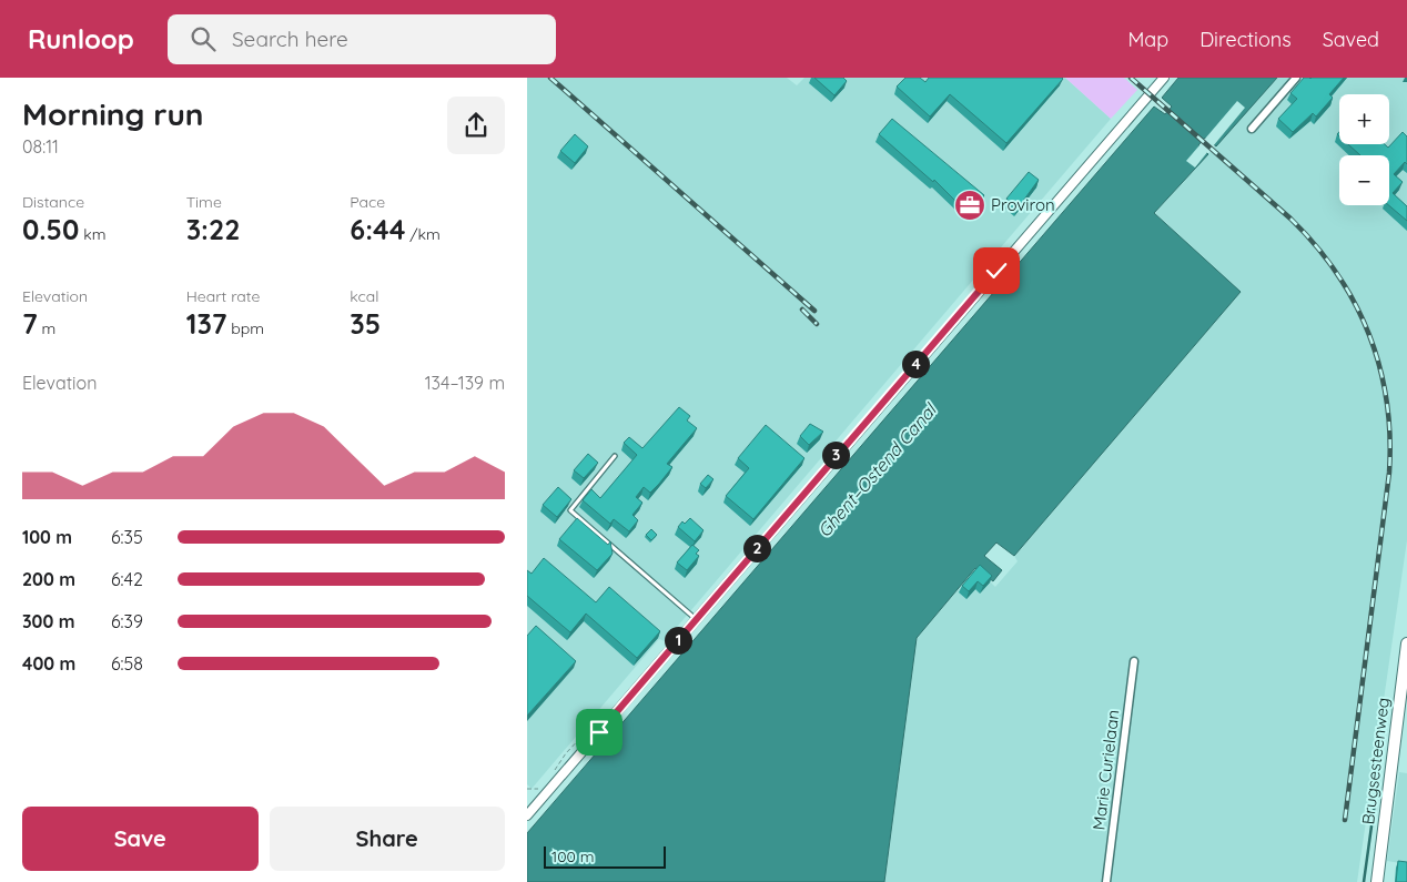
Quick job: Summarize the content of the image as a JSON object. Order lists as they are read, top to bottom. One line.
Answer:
{"streets":{"main road":["Brugsesteenweg"],"street":["Marie Curielaan"]},"water":["Ghent–Ostend Canal"],"places":{"office":["Proviron"]},"scale_bar":"100 m","page":{"header":"Runloop","search":"Search here","nav":["Map","Directions","Saved"],"heading":["Morning run","08:11"],"map_buttons":["+","−"],"stats":[["Distance","0.50 km"],["Time","3:22"],["Pace","6:44 /km"],["Elevation","7 m"],["Heart rate","137 bpm"],["kcal","35"]],"pins":["4","3","2","1"],"chart":["Elevation","134–139 m"],"list":[{"name":"100 m","note":"6:35"},{"name":"200 m","note":"6:42"},{"name":"300 m","note":"6:39"},{"name":"400 m","note":"6:58"}],"buttons":["Save","Share"],"scale":"100 m"}}
